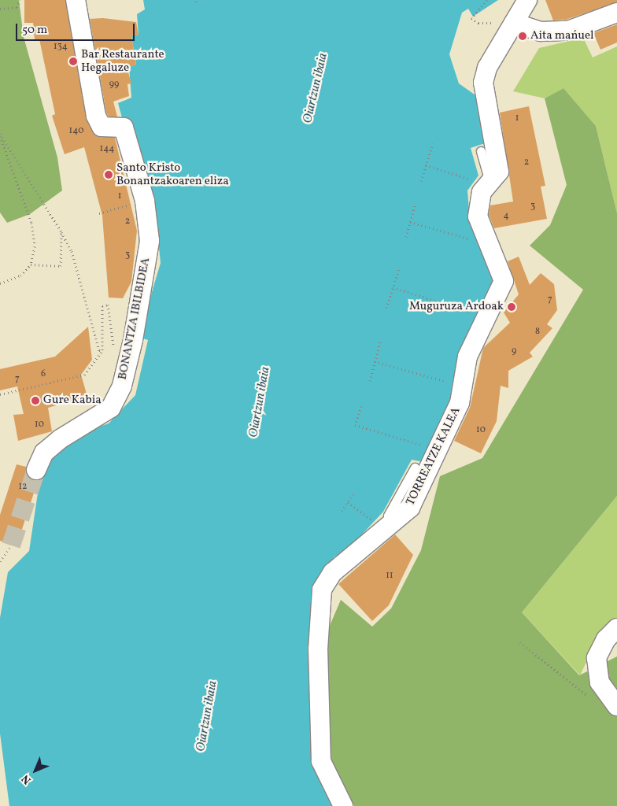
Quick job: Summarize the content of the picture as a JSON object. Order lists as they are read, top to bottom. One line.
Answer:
{"streets":{"street":["BONANTZA IBILBIDEA","TORREATZE KALEA"]},"water":["Oiartzun ibaia"],"places":["Aita mańuel","Bar Restaurante Hegaluze","Santo Kristo Bonantzakoaren eliza","Muguruza Ardoak","Gure Kabia"],"house_numbers":["134","99","1","140","144","2","1","3","4","2","3","7","8","9","6","7","10","10","12","11"],"scale_bar":"50 m","north":"bottom left"}
